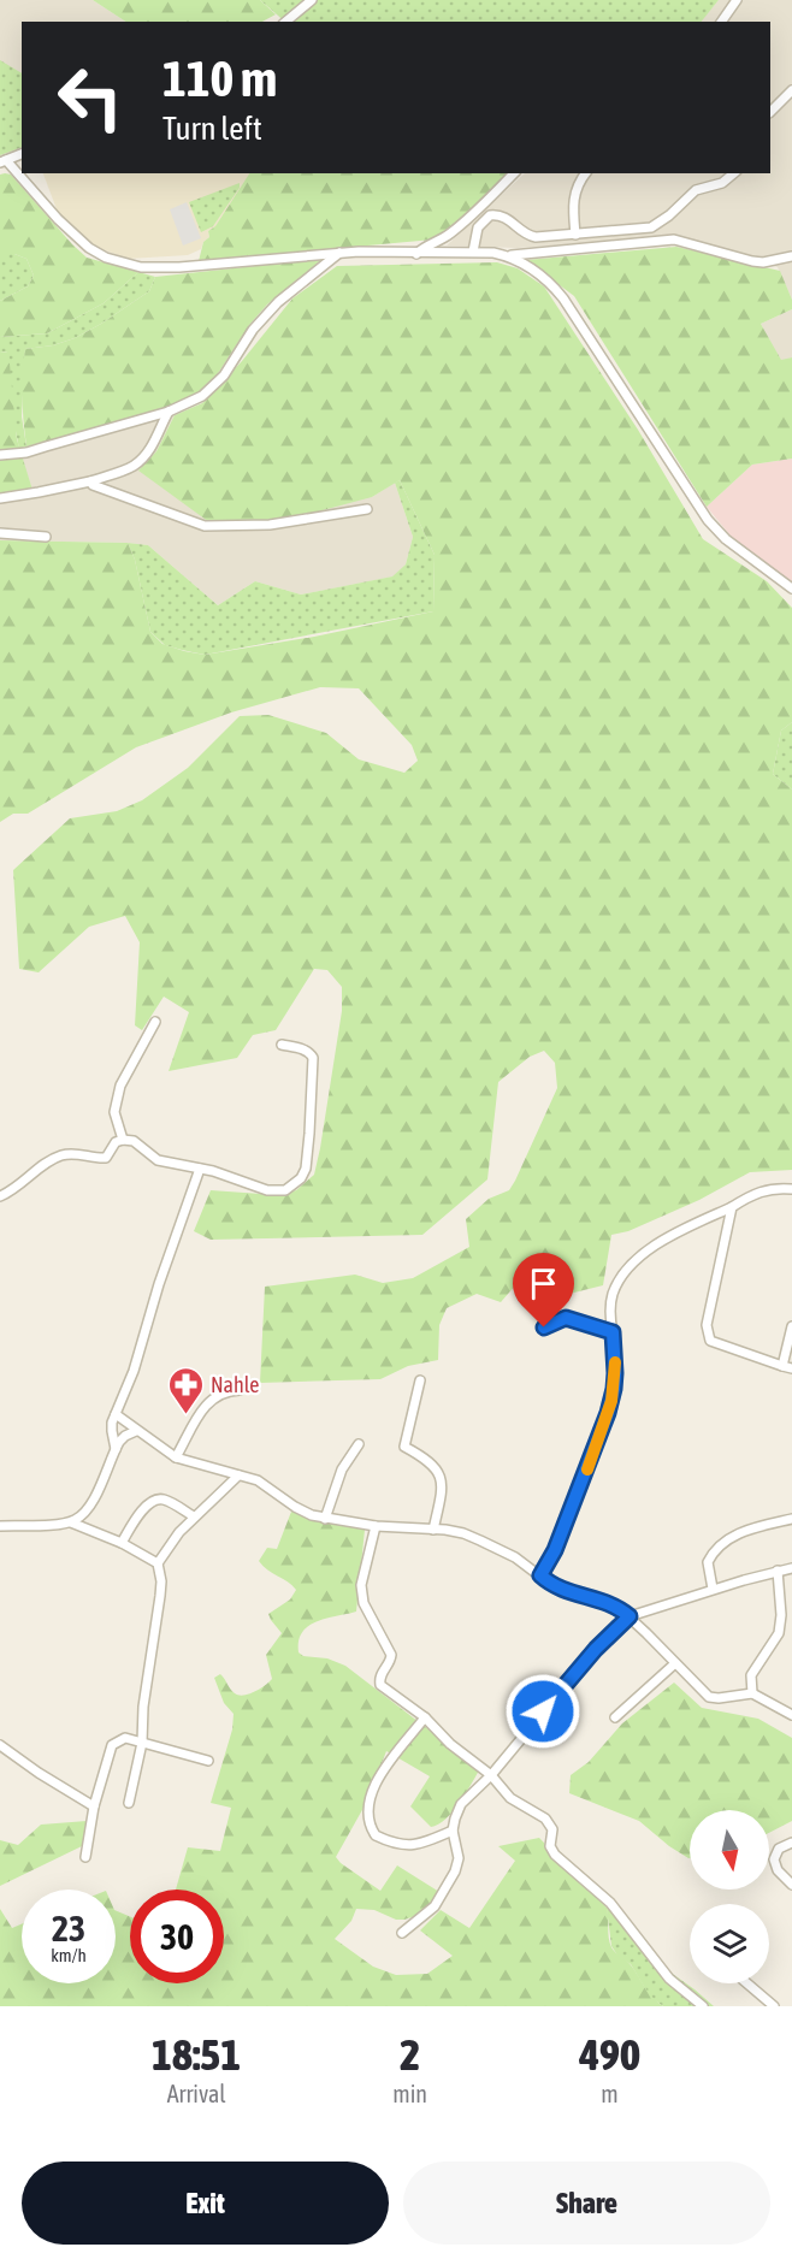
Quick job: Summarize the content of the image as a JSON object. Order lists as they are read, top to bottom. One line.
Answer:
{"places":{"pharmacy":["Nahle"]},"north":"bottom","page":{"turn":["110 m","Turn left"],"speed":"23 km/h","limit":"30","eta":["18:51","Arrival","2","min","490","m"],"buttons":["Exit","Share"]}}
